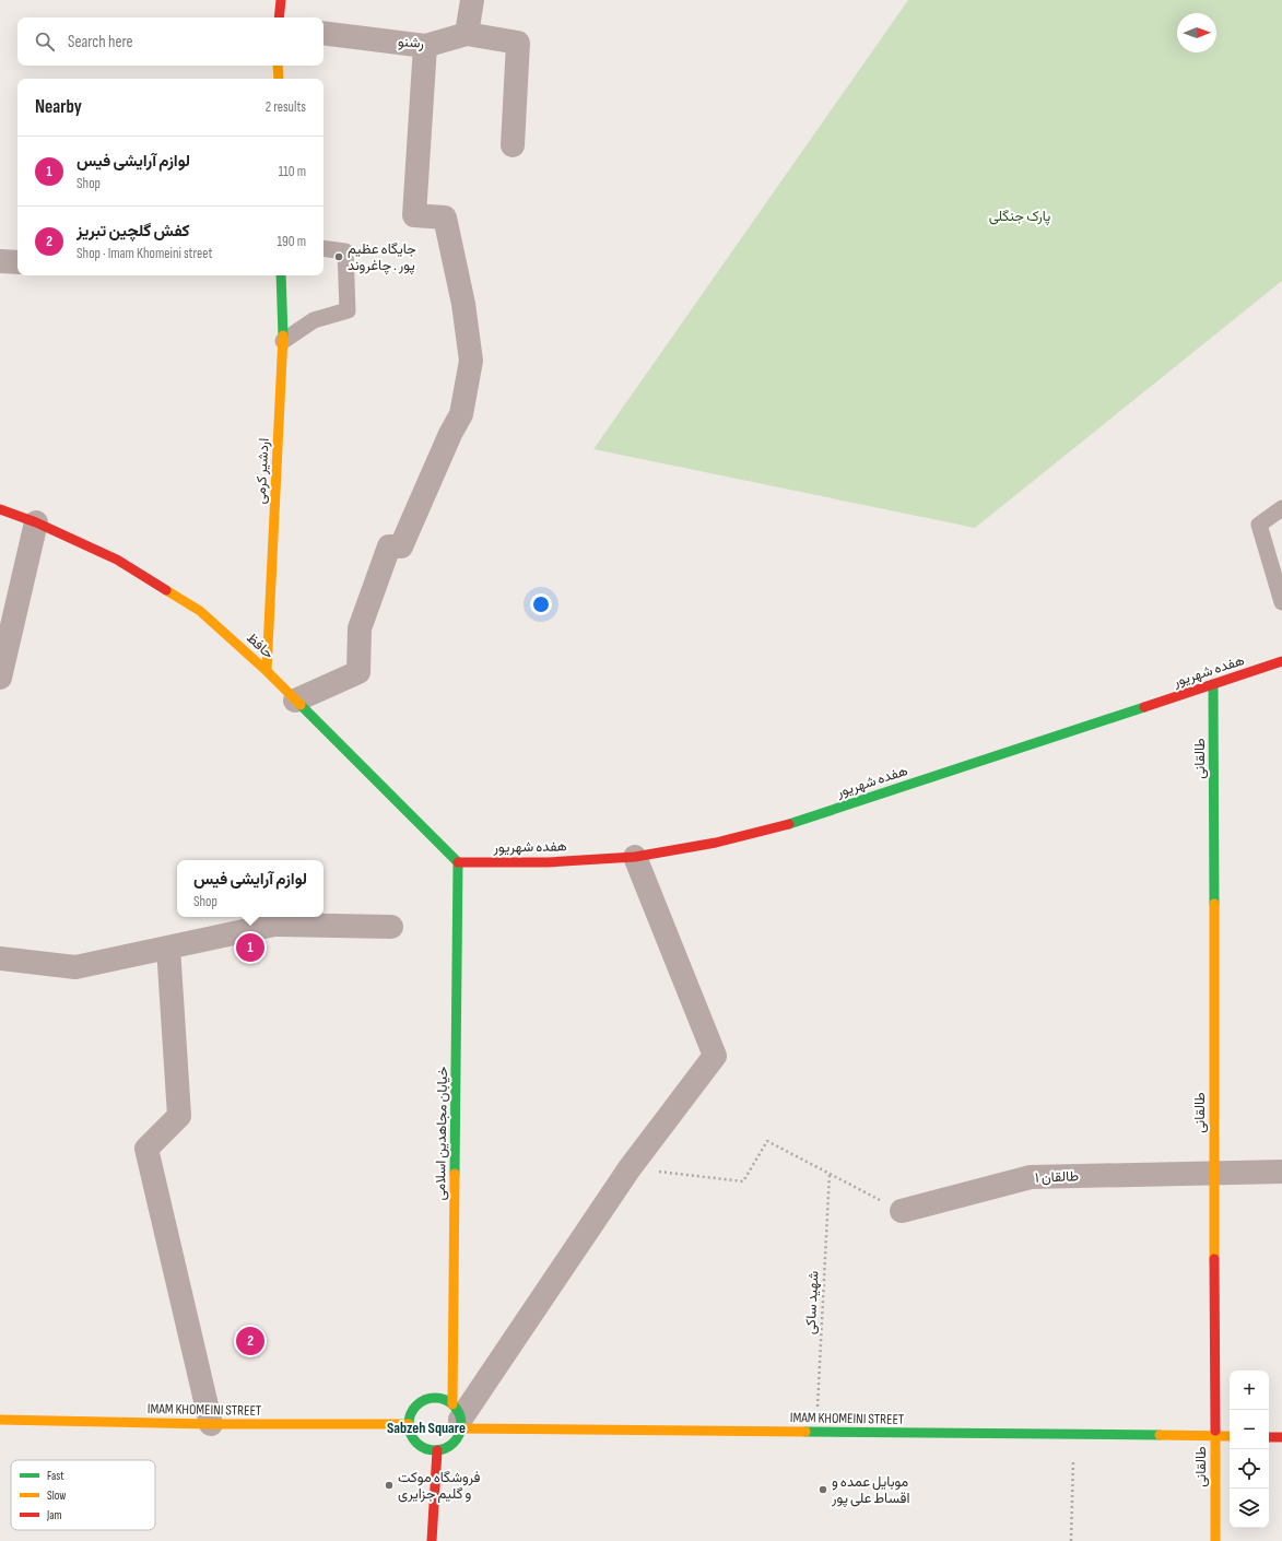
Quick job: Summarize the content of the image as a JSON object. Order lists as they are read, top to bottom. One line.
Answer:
{"streets":{"main road":["اردشیر کرمی","حافظ","هفده شهریور","طالقانی","خیابان مجاهدین اسلامی","IMAM KHOMEINI STREET"],"street":["رشنو","طالقان ۱"],"path":["شهید ساکی"]},"crossings":[["اردشیر کرمی","حافظ"],["حافظ","هفده شهریور"],["حافظ","خیابان مجاهدین اسلامی"],["هفده شهریور","طالقانی"],["هفده شهریور","خیابان مجاهدین اسلامی"],["طالقانی","طالقان ۱"],["طالقانی","IMAM KHOMEINI STREET"],["خیابان مجاهدین اسلامی","IMAM KHOMEINI STREET"],["شهید ساکی","IMAM KHOMEINI STREET"]],"districts":["Sabzeh Square"],"parks":["پارک جنگلی"],"places":["جایگاه عظیم پور . چاغروند","فروشگاه موکت و گلیم جزایری","موبایل عمده و اقساط علی پور"],"legend":["Fast","Slow","Jam"],"north":"right","page":{"search":"Search here","heading":["Nearby","2 results"],"list":[{"mark":"1","name":"لوازم آرایشی فیس","note":"Shop","value":"110 m"},{"mark":"2","name":"کفش گلچین تبریز","note":"Shop · Imam Khomeini street","value":"190 m"}],"popup":["لوازم آرایشی فیس","Shop"],"pins":["1","2"],"map_buttons":["+","−"]}}
